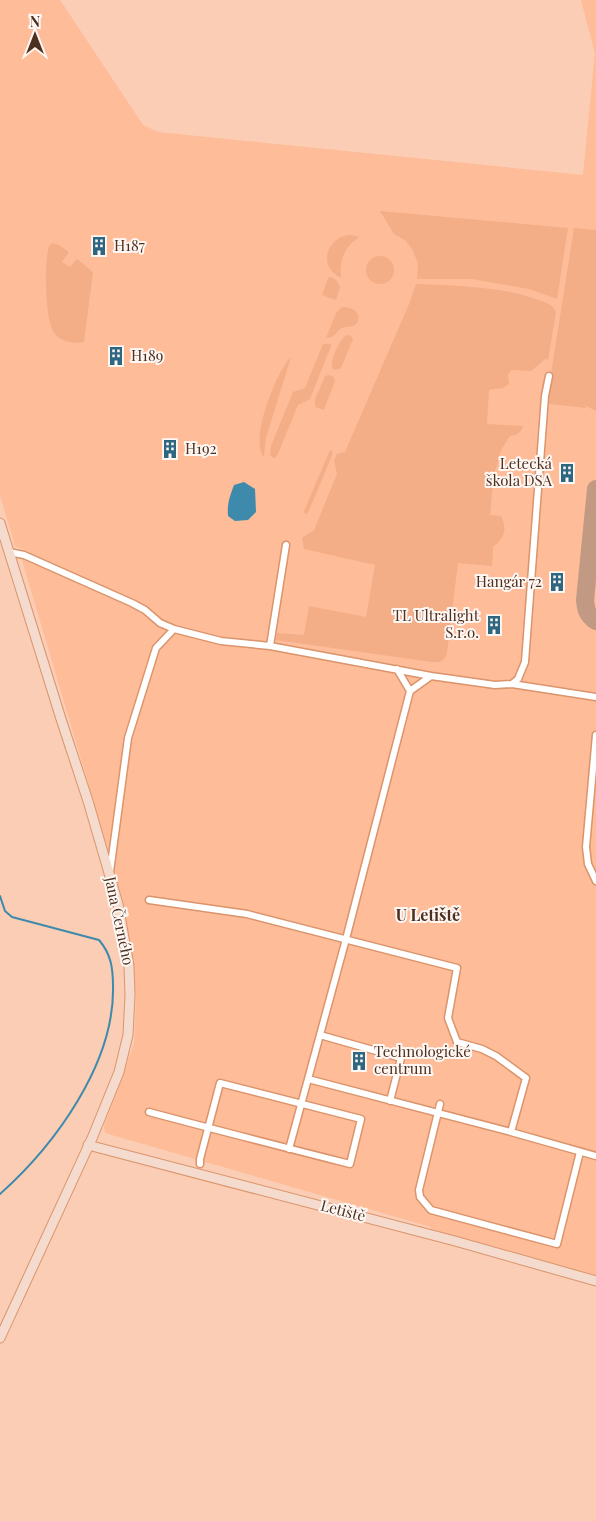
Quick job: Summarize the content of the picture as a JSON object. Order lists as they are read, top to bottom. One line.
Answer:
{"streets":{"street":["Jana Černého","Letiště"]},"crossings":[["Jana Černého","Letiště"]],"districts":["U Letiště"],"places":{"building":["H187","H189","H192","Letecká škola DSA","Hangár 72","TL Ultralight S.r.o.","Technologické centrum"]},"north":"top"}
